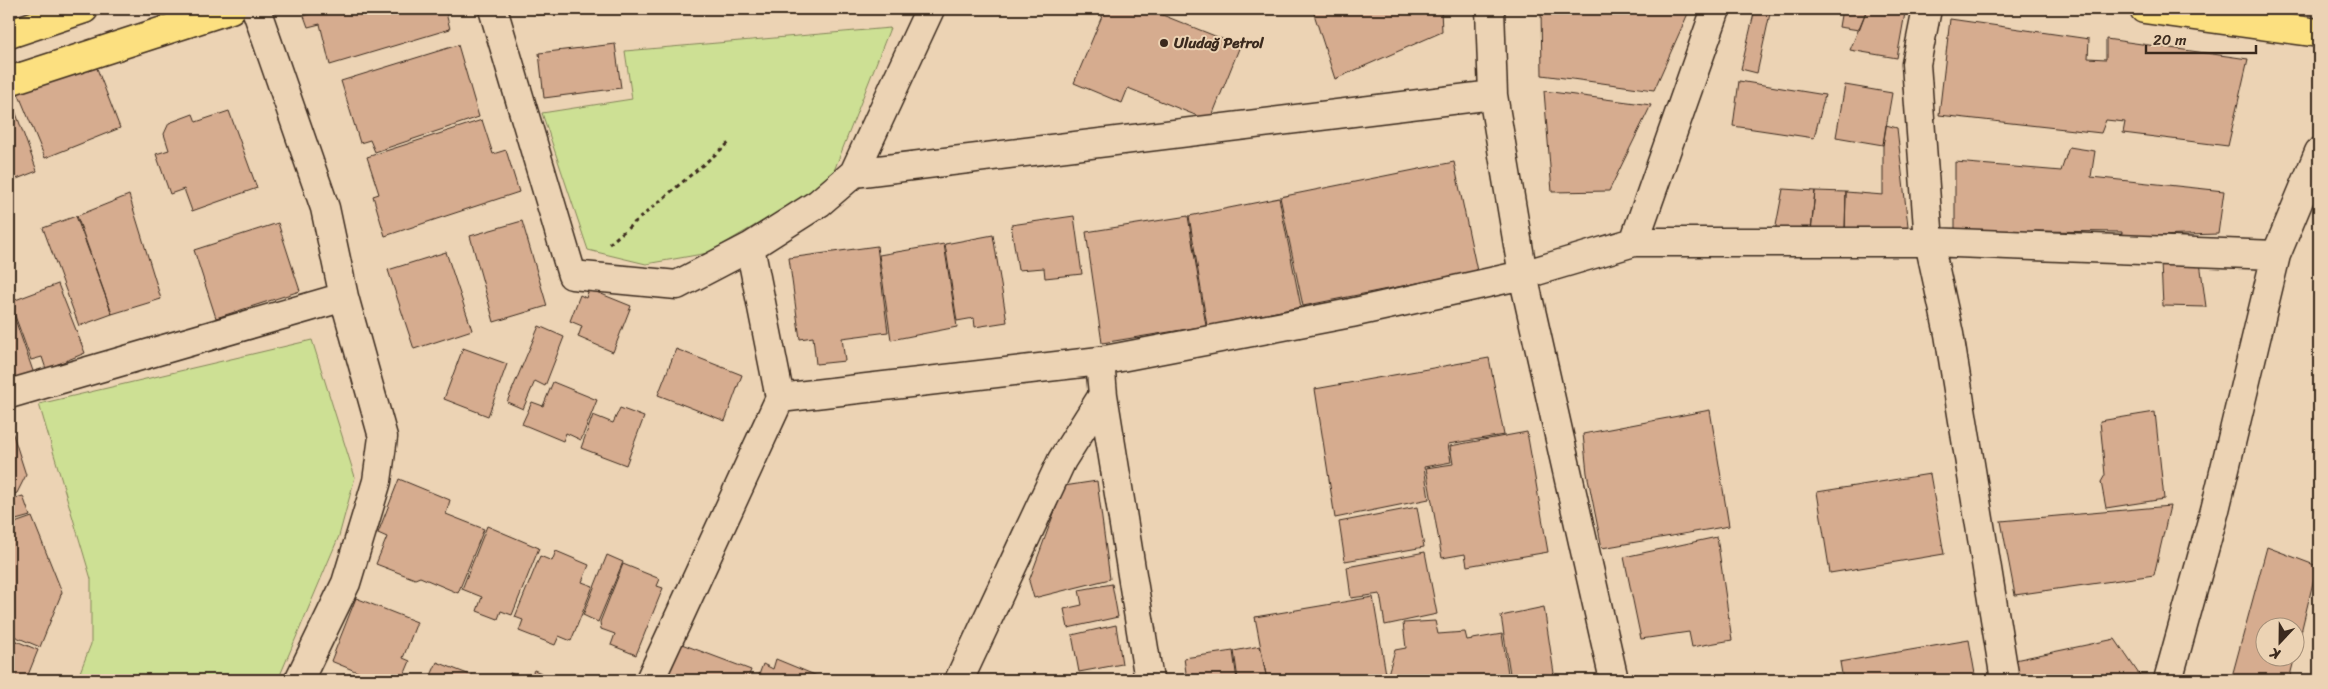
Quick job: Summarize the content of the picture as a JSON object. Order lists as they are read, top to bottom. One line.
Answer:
{"places":["Uludağ Petrol"],"scale_bar":"20 m","north":"bottom"}
